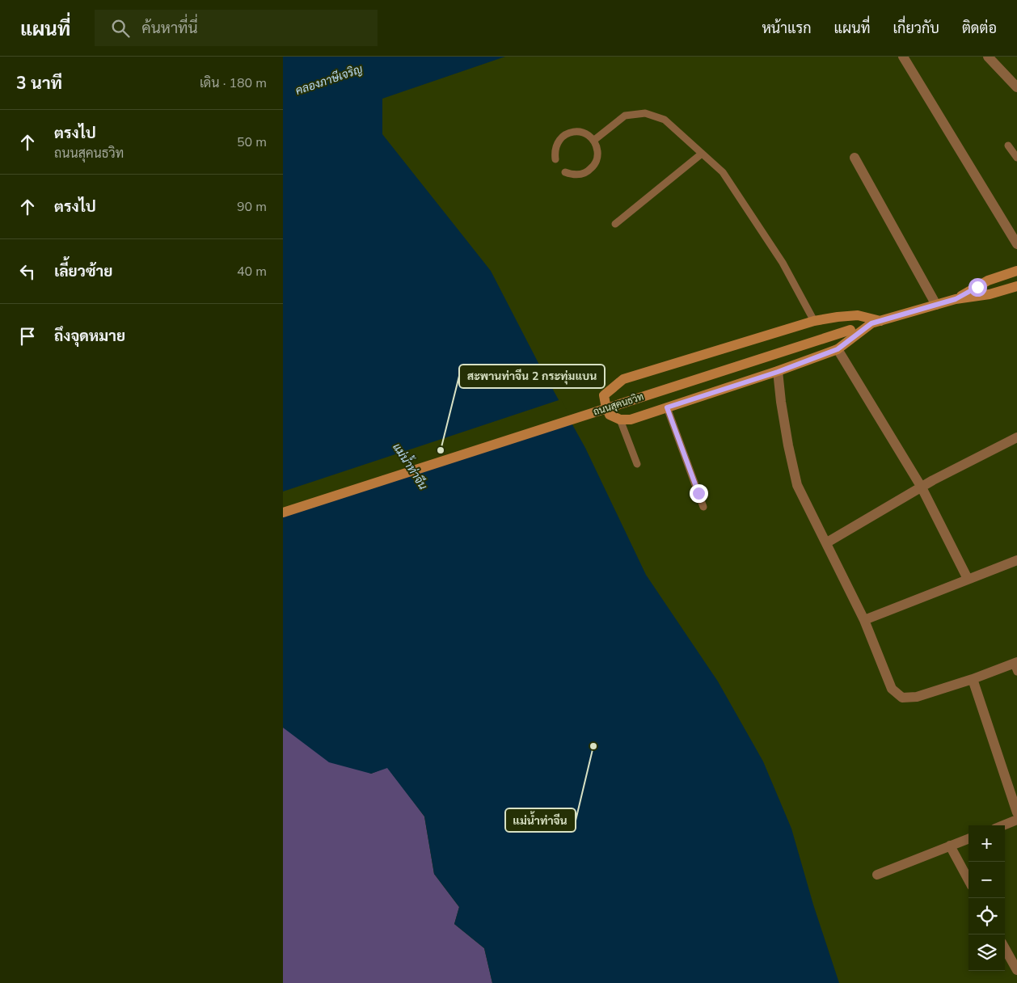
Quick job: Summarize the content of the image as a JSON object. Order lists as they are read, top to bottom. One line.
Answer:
{"streets":{"main road":["ถนนสุคนธวิท"]},"water":["คลองภาษีเจริญ","แม่น้ำท่าจีน"],"places":["สะพานท่าจีน 2 กระทุ่มแบน","แม่น้ำท่าจีน"],"page":{"header":"แผนที่","search":"ค้นหาที่นี่","nav":["หน้าแรก","แผนที่","เกี่ยวกับ","ติดต่อ"],"heading":["3 นาที","เดิน · 180 m"],"list":[["ตรงไป","ถนนสุคนธวิท","50 m"],["ตรงไป","90 m"],["เลี้ยวซ้าย","40 m"],"ถึงจุดหมาย"],"map_buttons":["+","−"]}}
